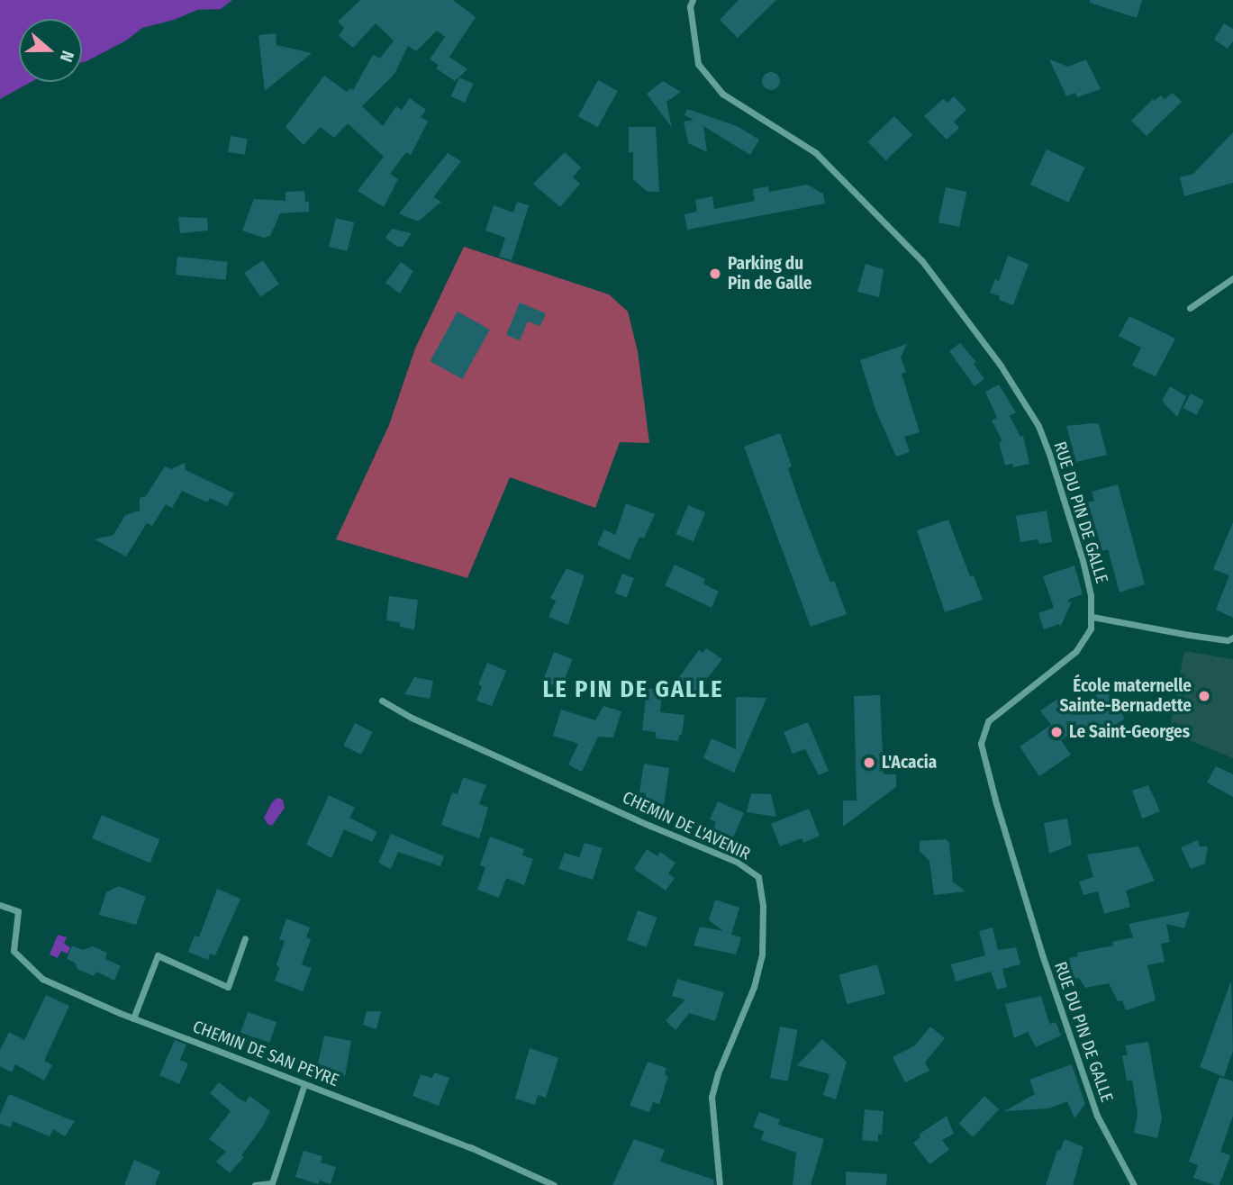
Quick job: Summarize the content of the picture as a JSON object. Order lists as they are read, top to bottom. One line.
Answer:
{"streets":{"street":["RUE DU PIN DE GALLE","CHEMIN DE L'AVENIR","CHEMIN DE SAN PEYRE"]},"districts":["LE PIN DE GALLE"],"places":["Parking du Pin de Galle","École maternelle Sainte-Bernadette","Le Saint-Georges","L'Acacia"],"north":"right"}
